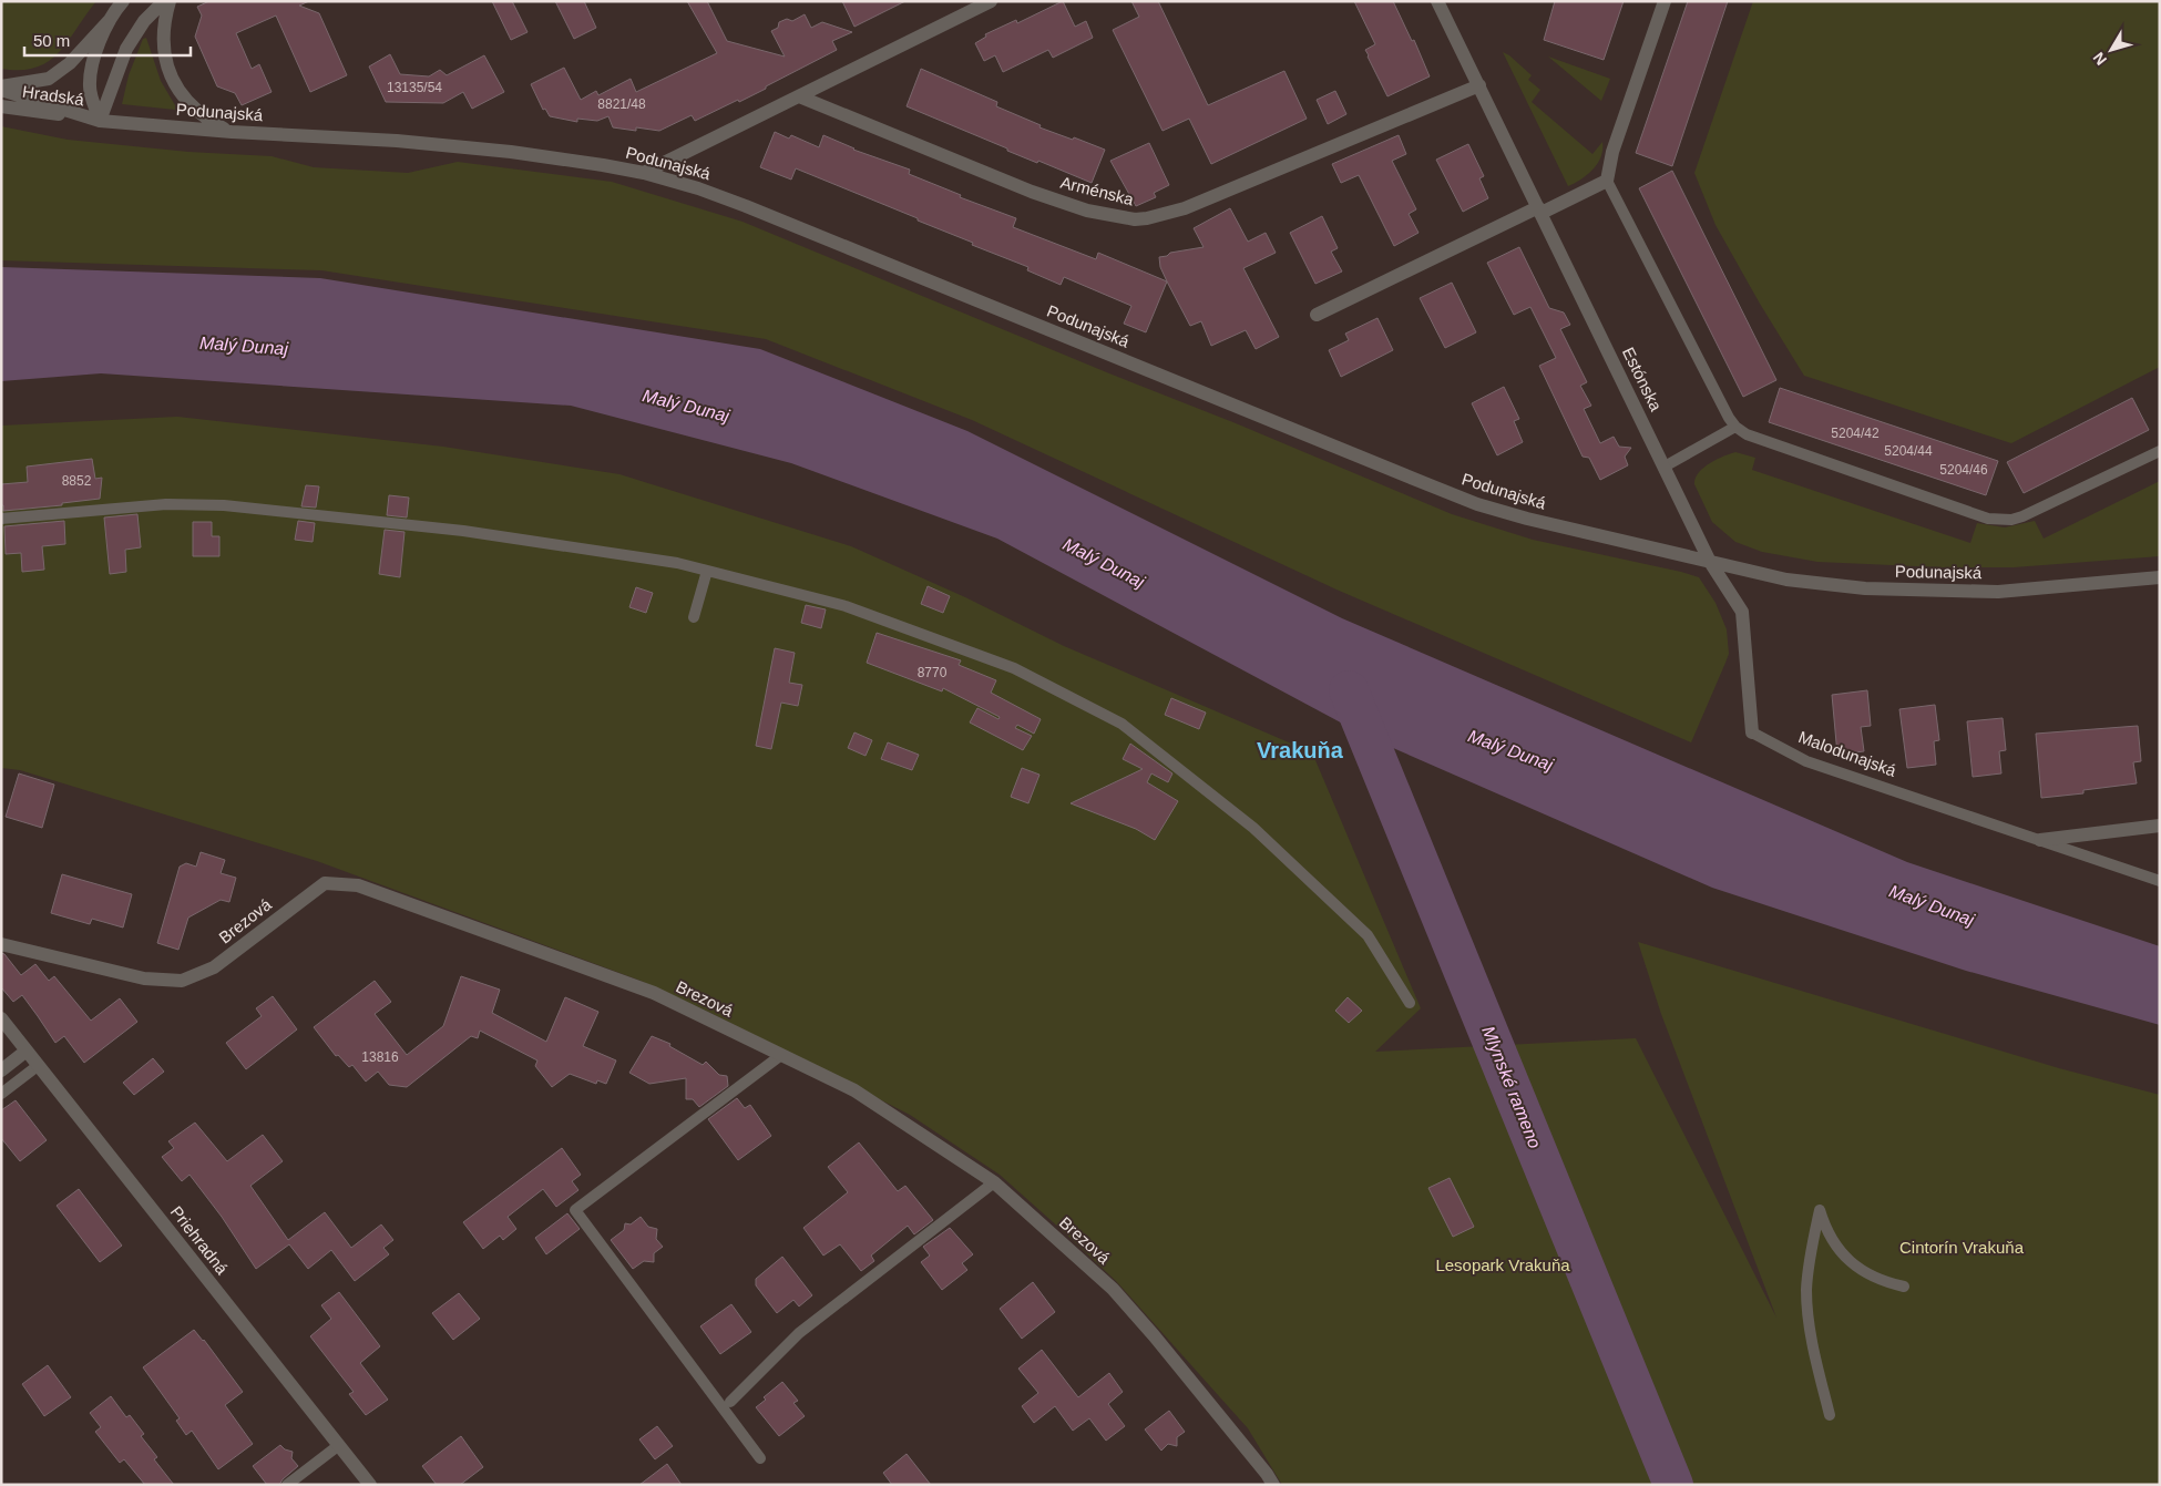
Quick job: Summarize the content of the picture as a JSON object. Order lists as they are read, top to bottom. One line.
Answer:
{"streets":{"street":["Hradská","Podunajská","Arménska","Estónska","Malodunajská","Brezová","Priehradná"]},"crossings":[["Hradská","Podunajská"],["Podunajská","Estónska"],["Podunajská","Malodunajská"],["Arménska","Estónska"],["Estónska","Malodunajská"]],"districts":["Vrakuňa"],"water":["Malý Dunaj","Mlynské rameno"],"parks":["Cintorín Vrakuňa","Lesopark Vrakuňa"],"house_numbers":["13135/54","8821/48","5204/42","5204/44","5204/46","8852","8770","13816"],"scale_bar":"50 m","north":"bottom left"}
